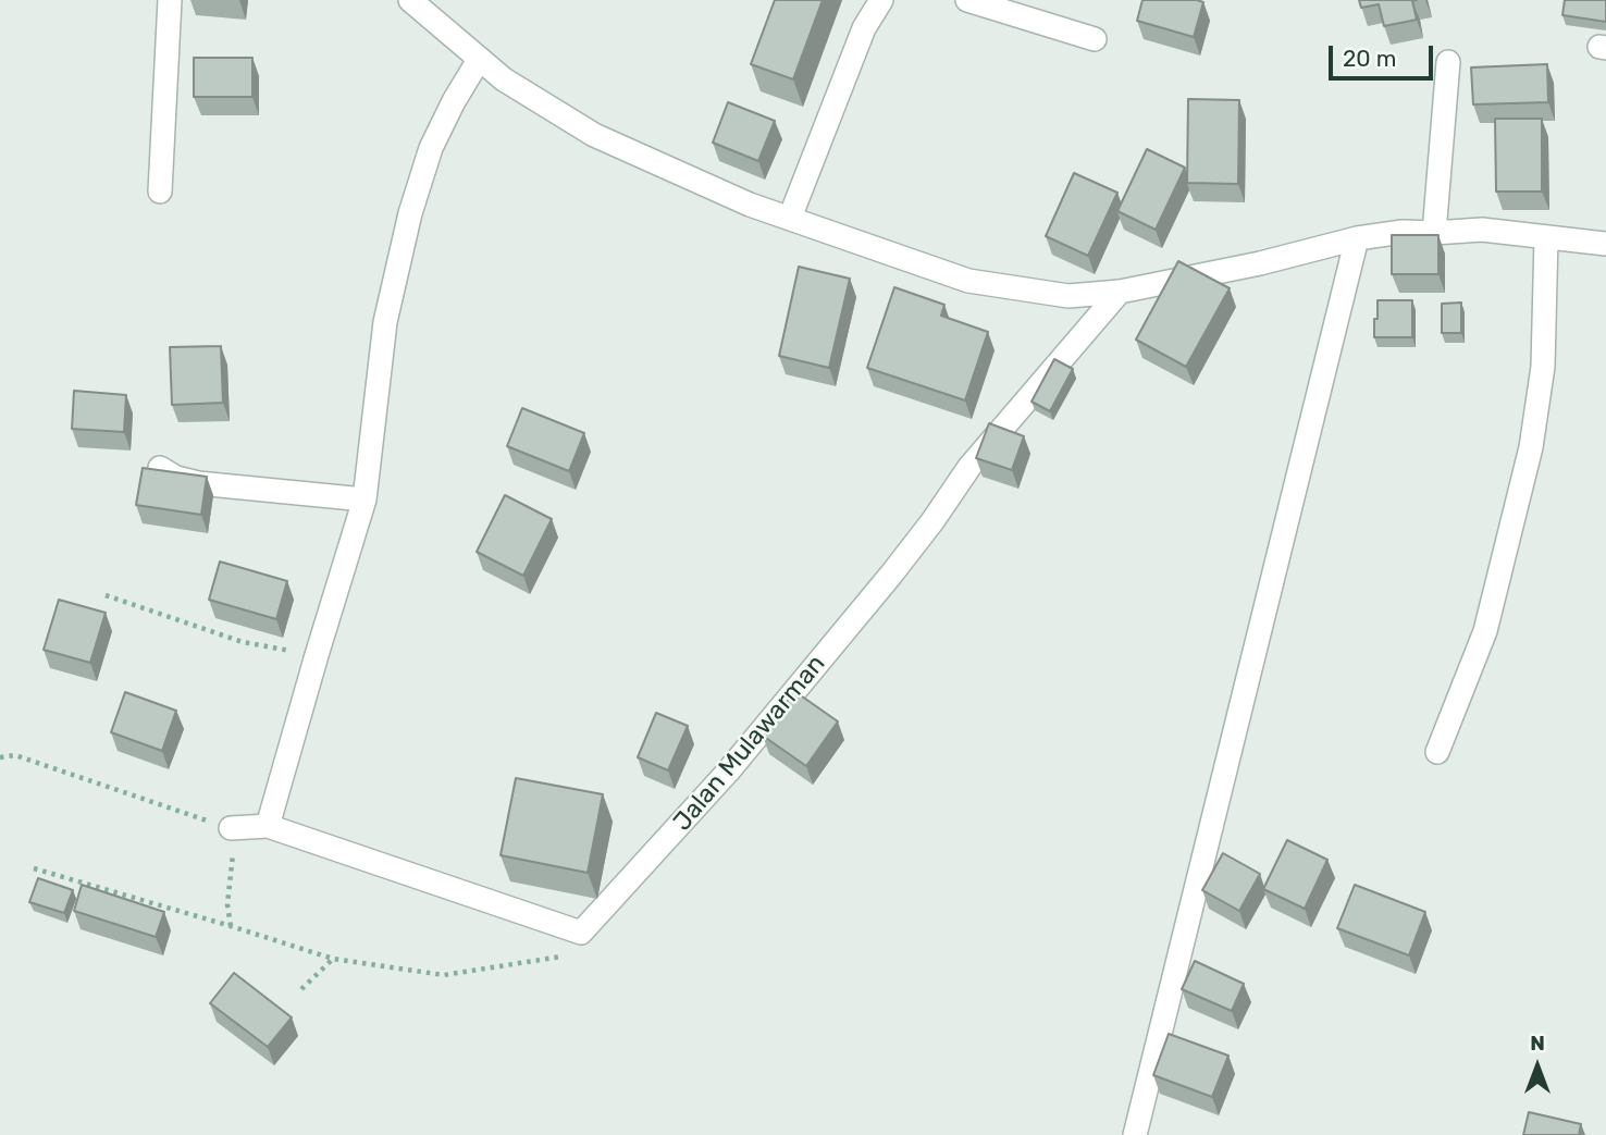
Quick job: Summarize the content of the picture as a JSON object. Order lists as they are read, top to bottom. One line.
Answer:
{"streets":{"street":["Jalan Mulawarman"]},"scale_bar":"20 m","north":"top"}
